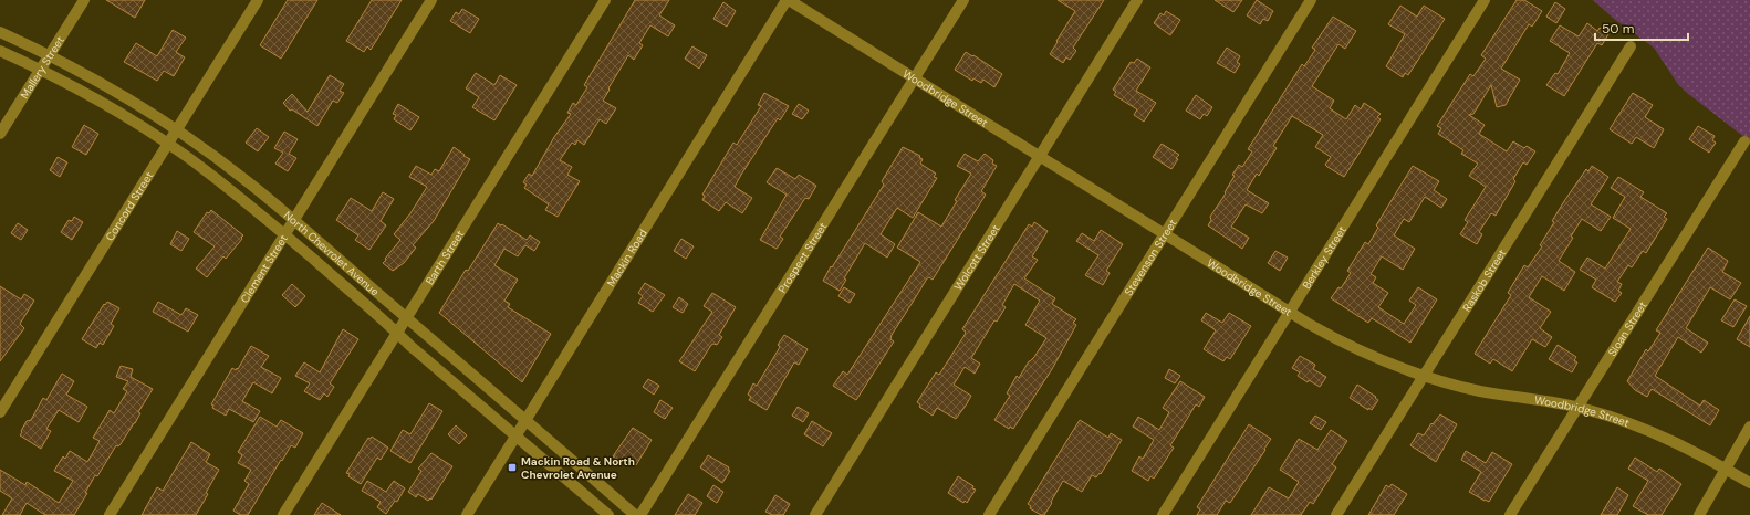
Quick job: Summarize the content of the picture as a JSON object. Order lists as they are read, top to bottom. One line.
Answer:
{"streets":{"street":["Mallery Street","Woodbridge Street","Concord Street","North Chevrolet Avenue","Barth Street","Mackin Road","Prospect Street","Wolcott Street","Stevenson Street","Berkley Street","Clement Street","Raskob Street","Sloan Street"]},"crossings":[["Mallery Street","North Chevrolet Avenue"],["Woodbridge Street","Mackin Road"],["Woodbridge Street","Prospect Street"],["Woodbridge Street","Wolcott Street"],["Woodbridge Street","Stevenson Street"],["Woodbridge Street","Berkley Street"],["Woodbridge Street","Raskob Street"],["Woodbridge Street","Sloan Street"],["Concord Street","North Chevrolet Avenue"],["North Chevrolet Avenue","Barth Street"],["North Chevrolet Avenue","Mackin Road"],["North Chevrolet Avenue","Clement Street"]],"places":{"transit":["Mackin Road & North Chevrolet Avenue"]},"scale_bar":"50 m"}
